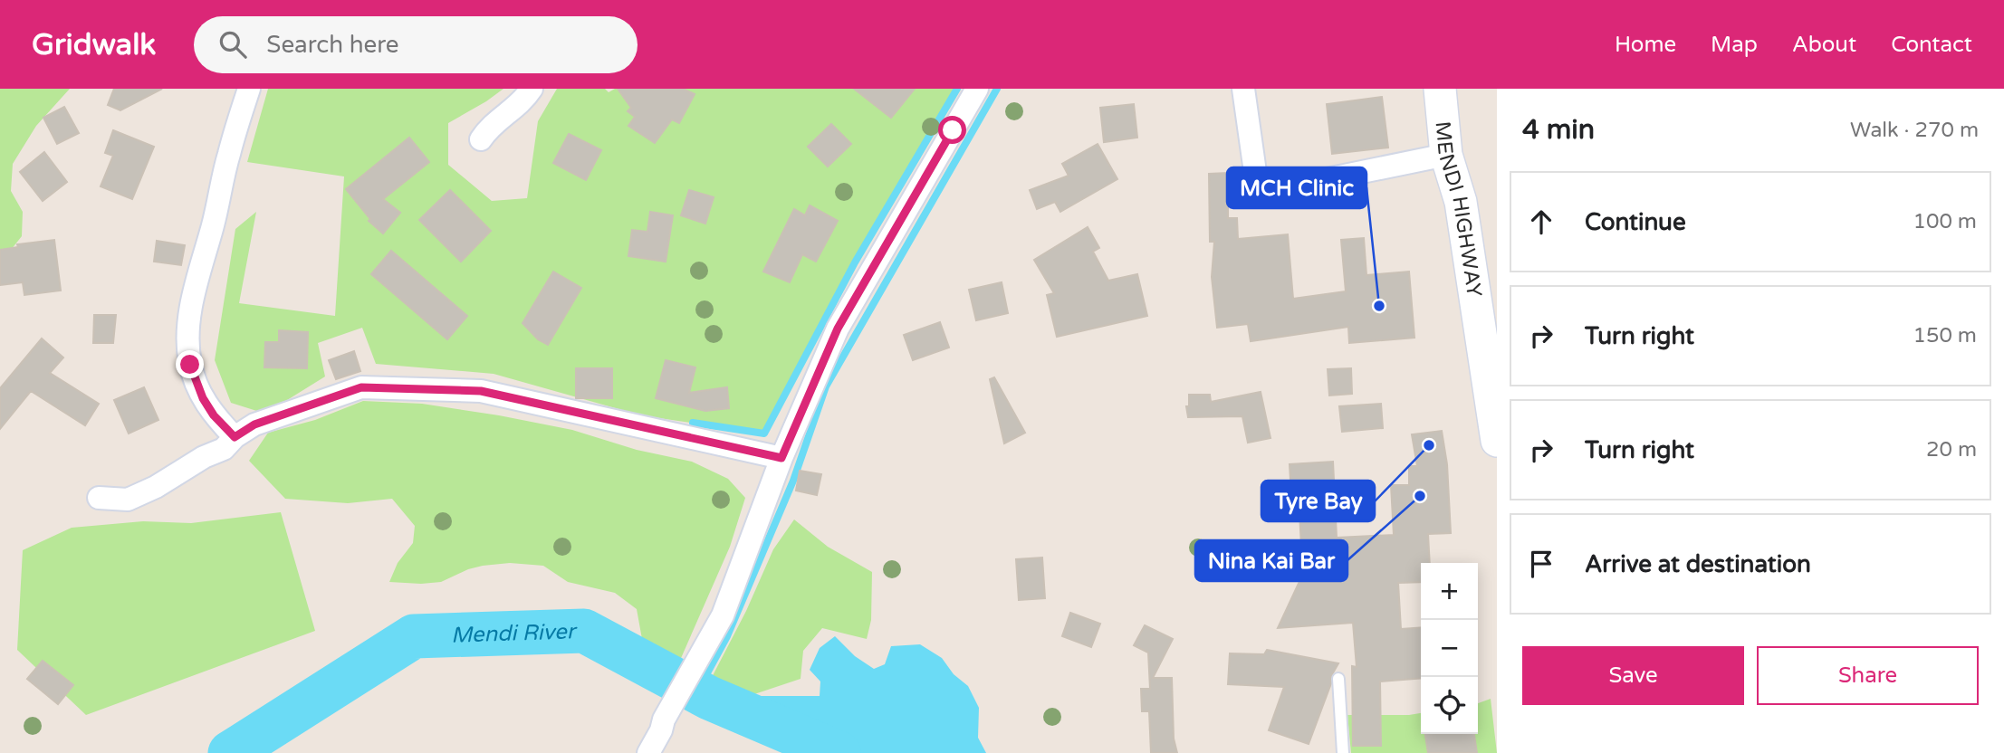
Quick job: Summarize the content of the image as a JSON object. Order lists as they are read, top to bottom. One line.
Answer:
{"streets":{"main road":["MENDI HIGHWAY"]},"water":["Mendi River"],"places":["MCH Clinic","Tyre Bay","Nina Kai Bar"],"page":{"header":"Gridwalk","search":"Search here","nav":["Home","Map","About","Contact"],"heading":["4 min","Walk · 270 m"],"list":[["Continue","100 m"],["Turn right","150 m"],["Turn right","20 m"],"Arrive at destination"],"map_buttons":["+","−"],"buttons":["Save","Share"]}}
